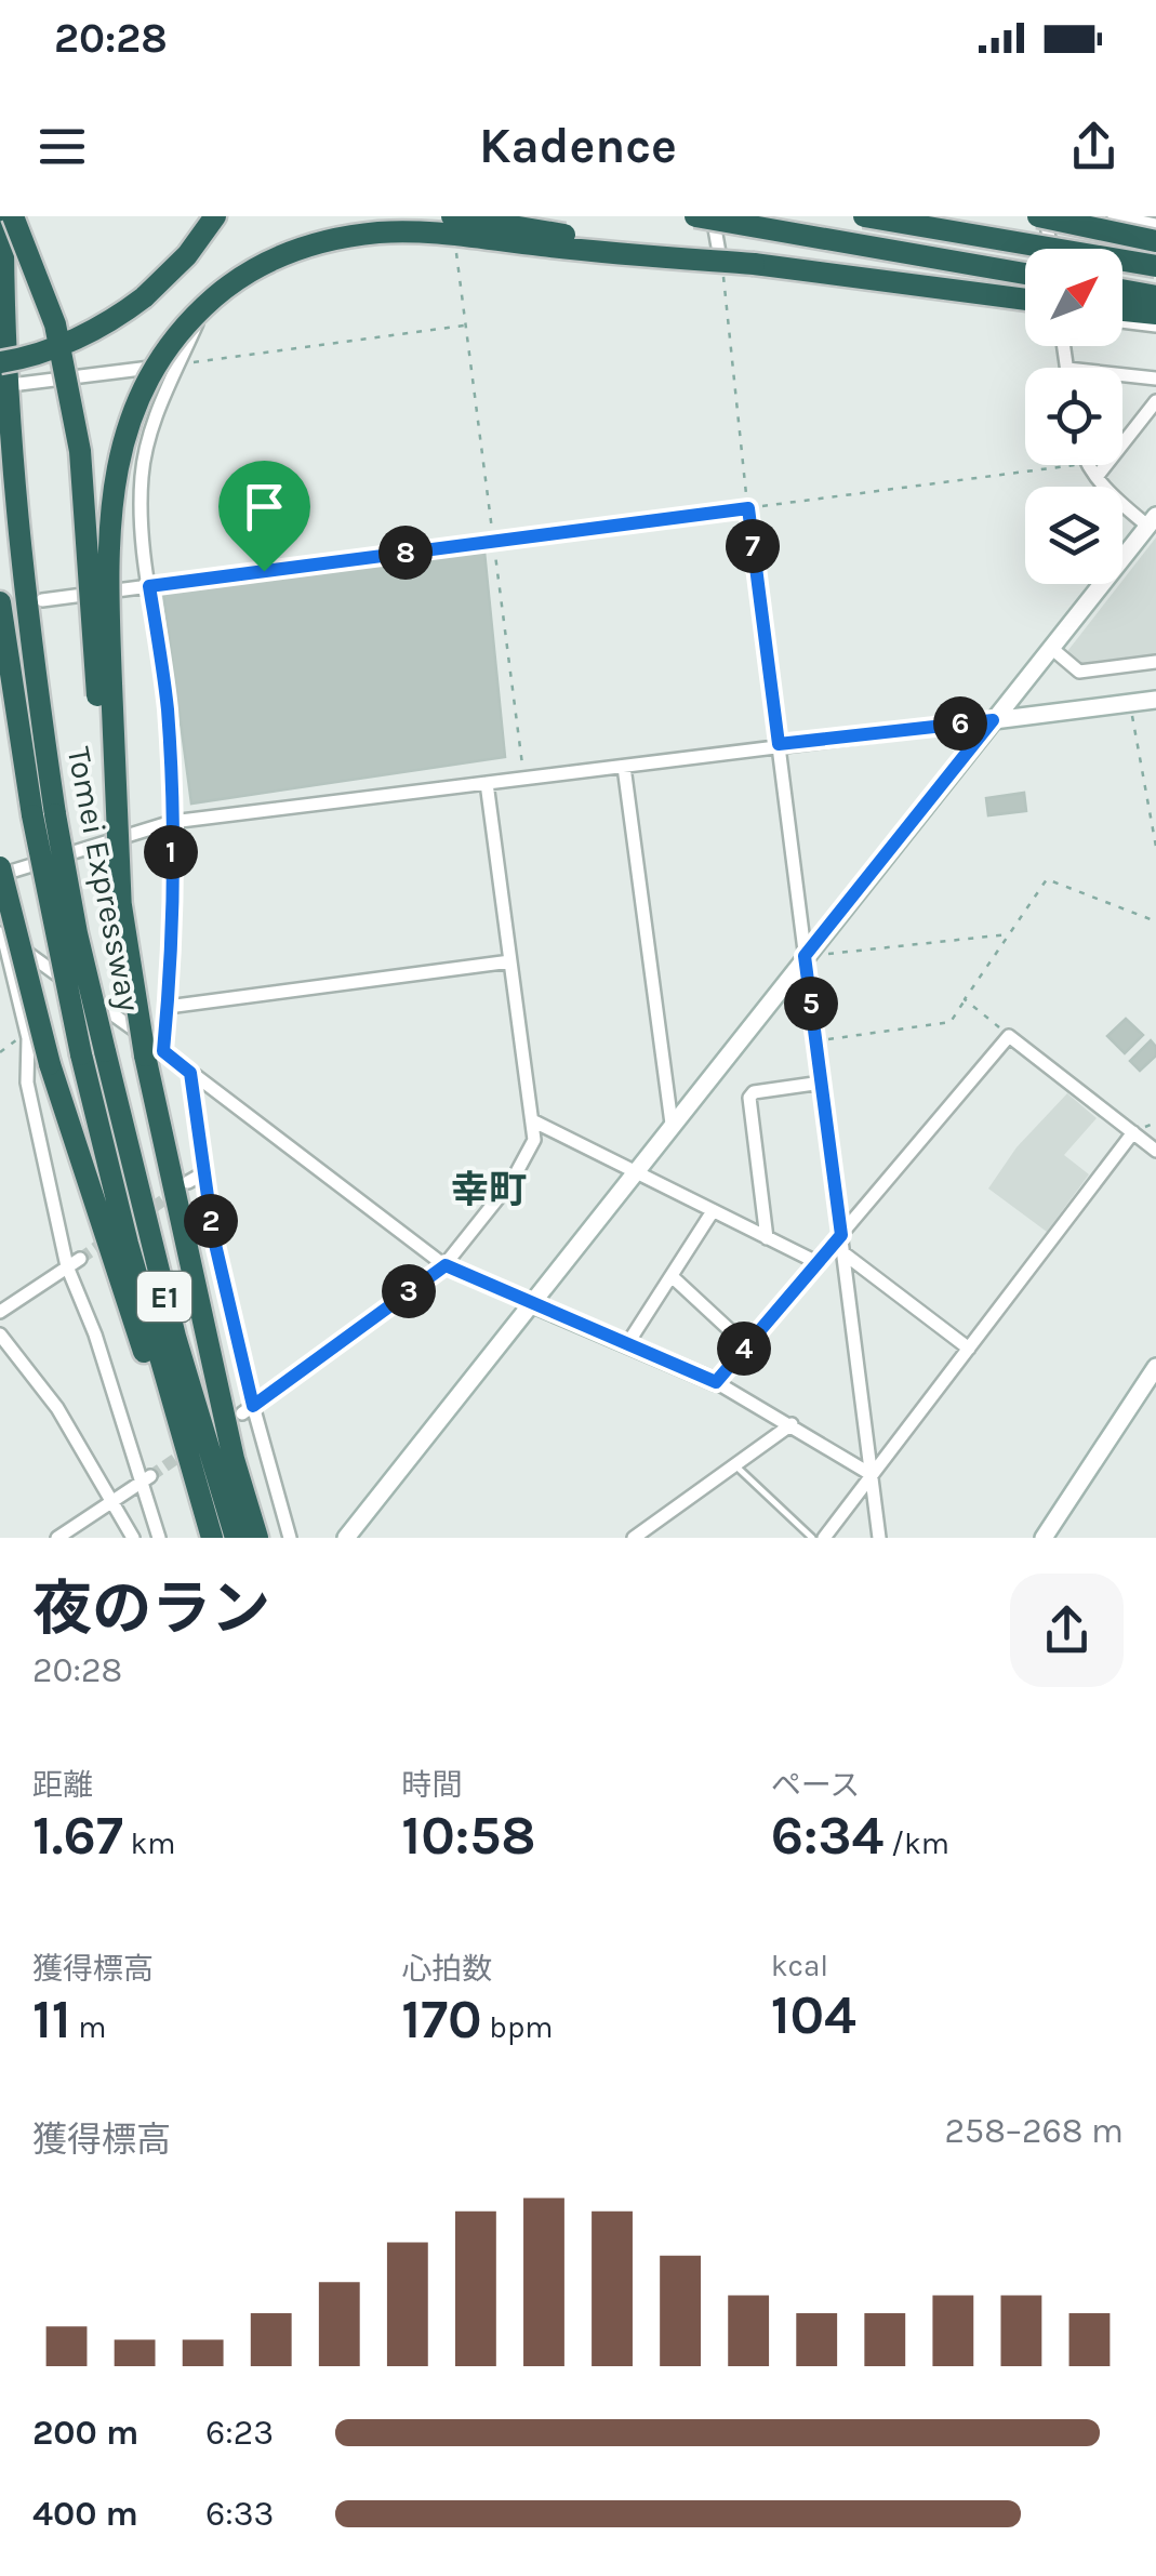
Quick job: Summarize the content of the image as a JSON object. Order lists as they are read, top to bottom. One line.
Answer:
{"streets":{"highway":["Tomei Expressway","E1"]},"districts":["幸町"],"north":"top right","page":{"status":"20:28","header":"Kadence","pins":["7","8","6","1","5","2","3","4"],"heading":["夜のラン","20:28"],"stats":[["距離","1.67 km"],["時間","10:58"],["ペース","6:34 /km"],["獲得標高","11 m"],["心拍数","170 bpm"],["kcal","104"]],"chart":["獲得標高","258–268 m"],"list":[{"name":"200 m","note":"6:23"},{"name":"400 m","note":"6:33"}]}}
